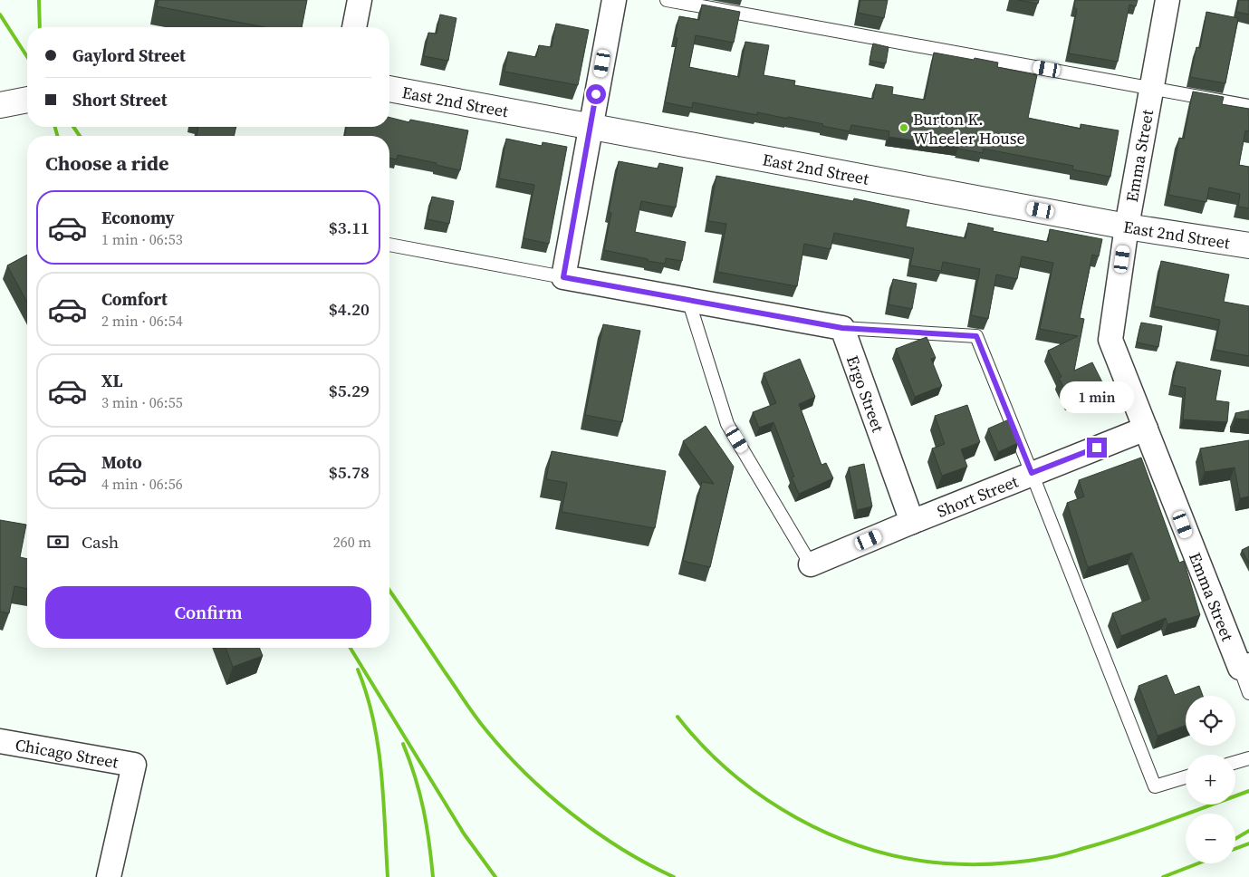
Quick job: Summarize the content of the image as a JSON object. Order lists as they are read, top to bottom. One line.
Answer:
{"streets":{"street":["East 2nd Street","Emma Street","Ergo Street","Short Street","Chicago Street"]},"crossings":[["East 2nd Street","Emma Street"],["Emma Street","Short Street"],["Ergo Street","Short Street"]],"places":["Burton K. Wheeler House"],"page":{"banner":["Gaylord Street","Short Street"],"heading":"Choose a ride","list":[{"name":"Economy","note":"1 min · 06:53","value":"$3.11"},{"name":"Comfort","note":"2 min · 06:54","value":"$4.20"},{"name":"XL","note":"3 min · 06:55","value":"$5.29"},{"name":"Moto","note":"4 min · 06:56","value":"$5.78"}],"bubble":"1 min","pay":["Cash","260 m"],"buttons":"Confirm","map_buttons":["+","−"]}}
